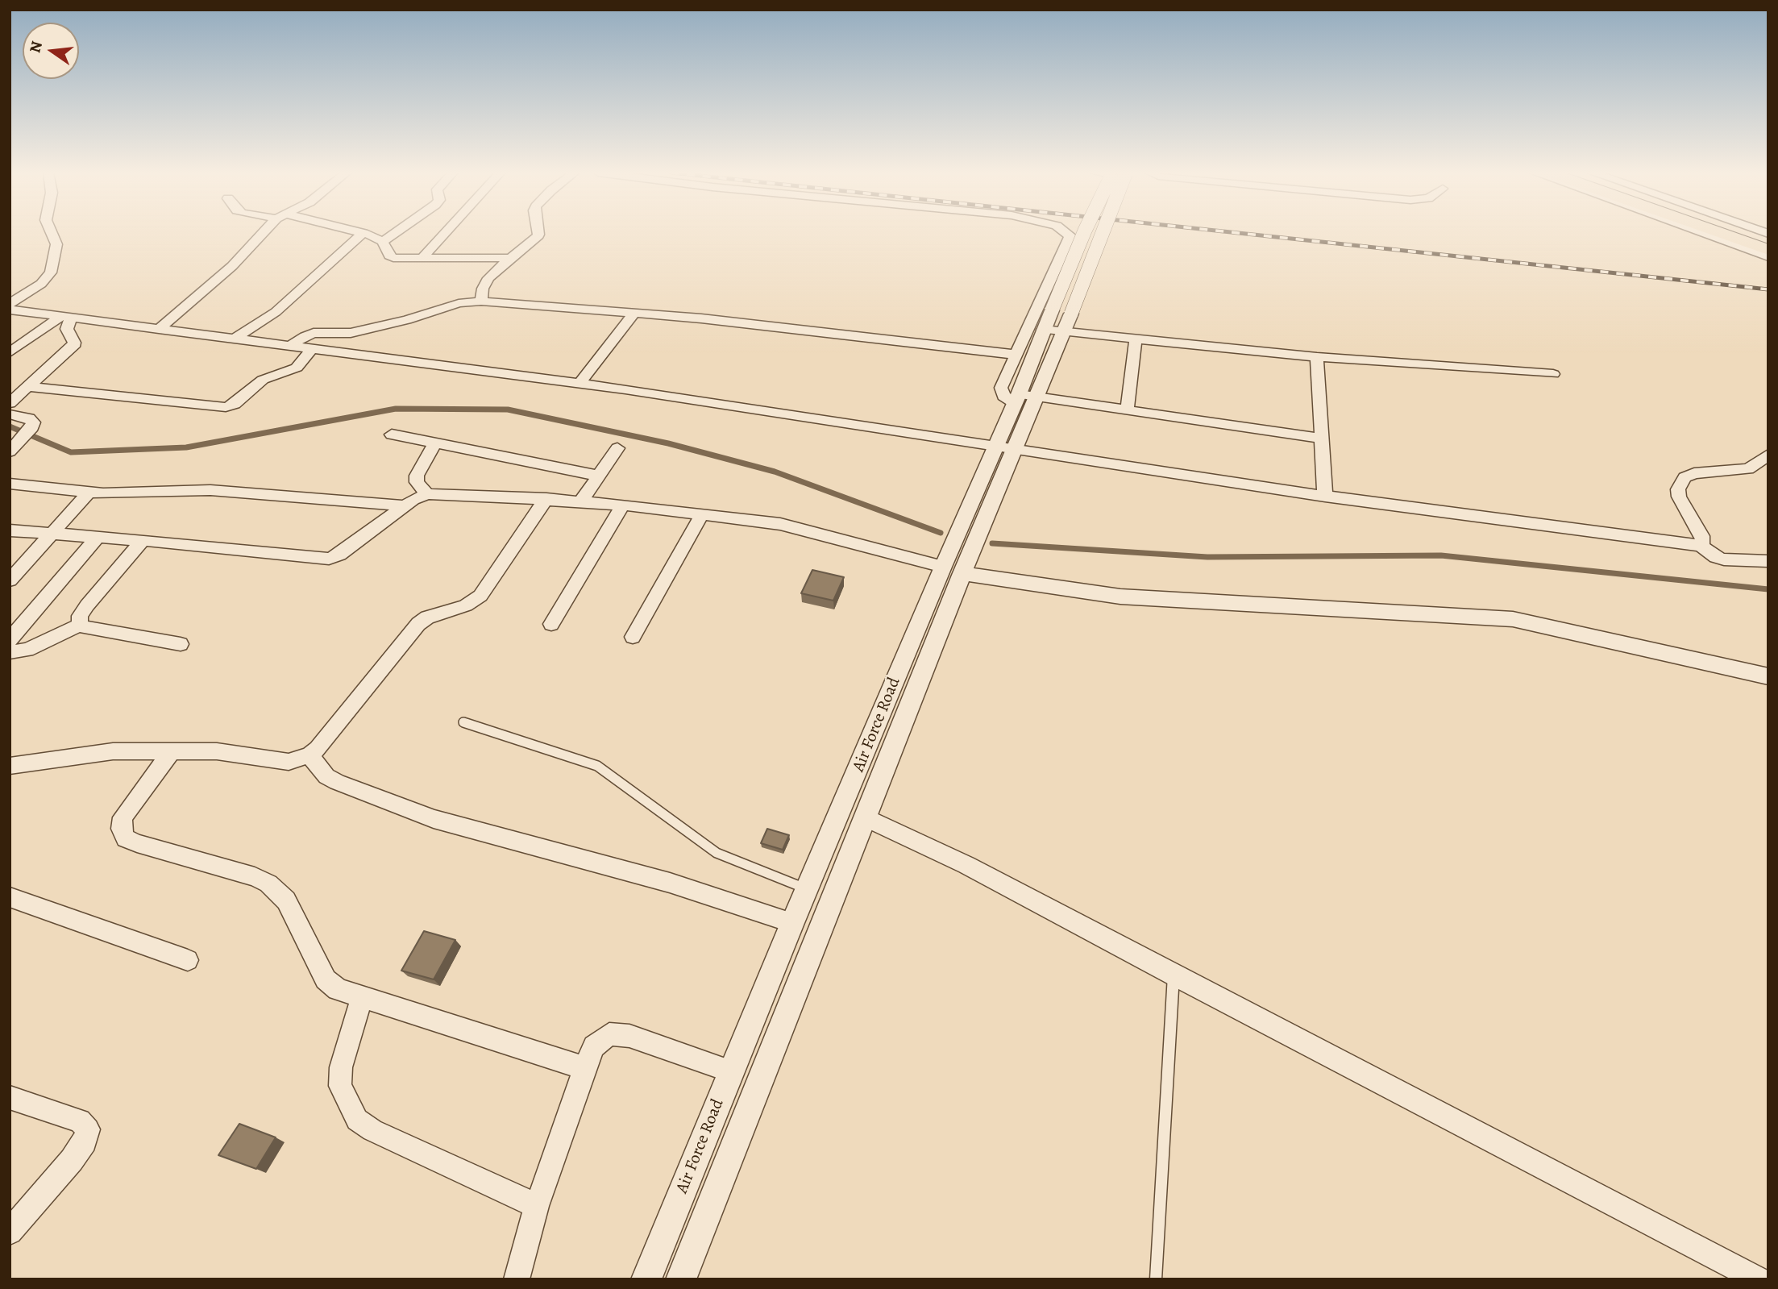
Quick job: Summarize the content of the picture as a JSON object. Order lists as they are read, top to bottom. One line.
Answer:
{"streets":{"street":["Air Force Road"]},"north":"left"}
